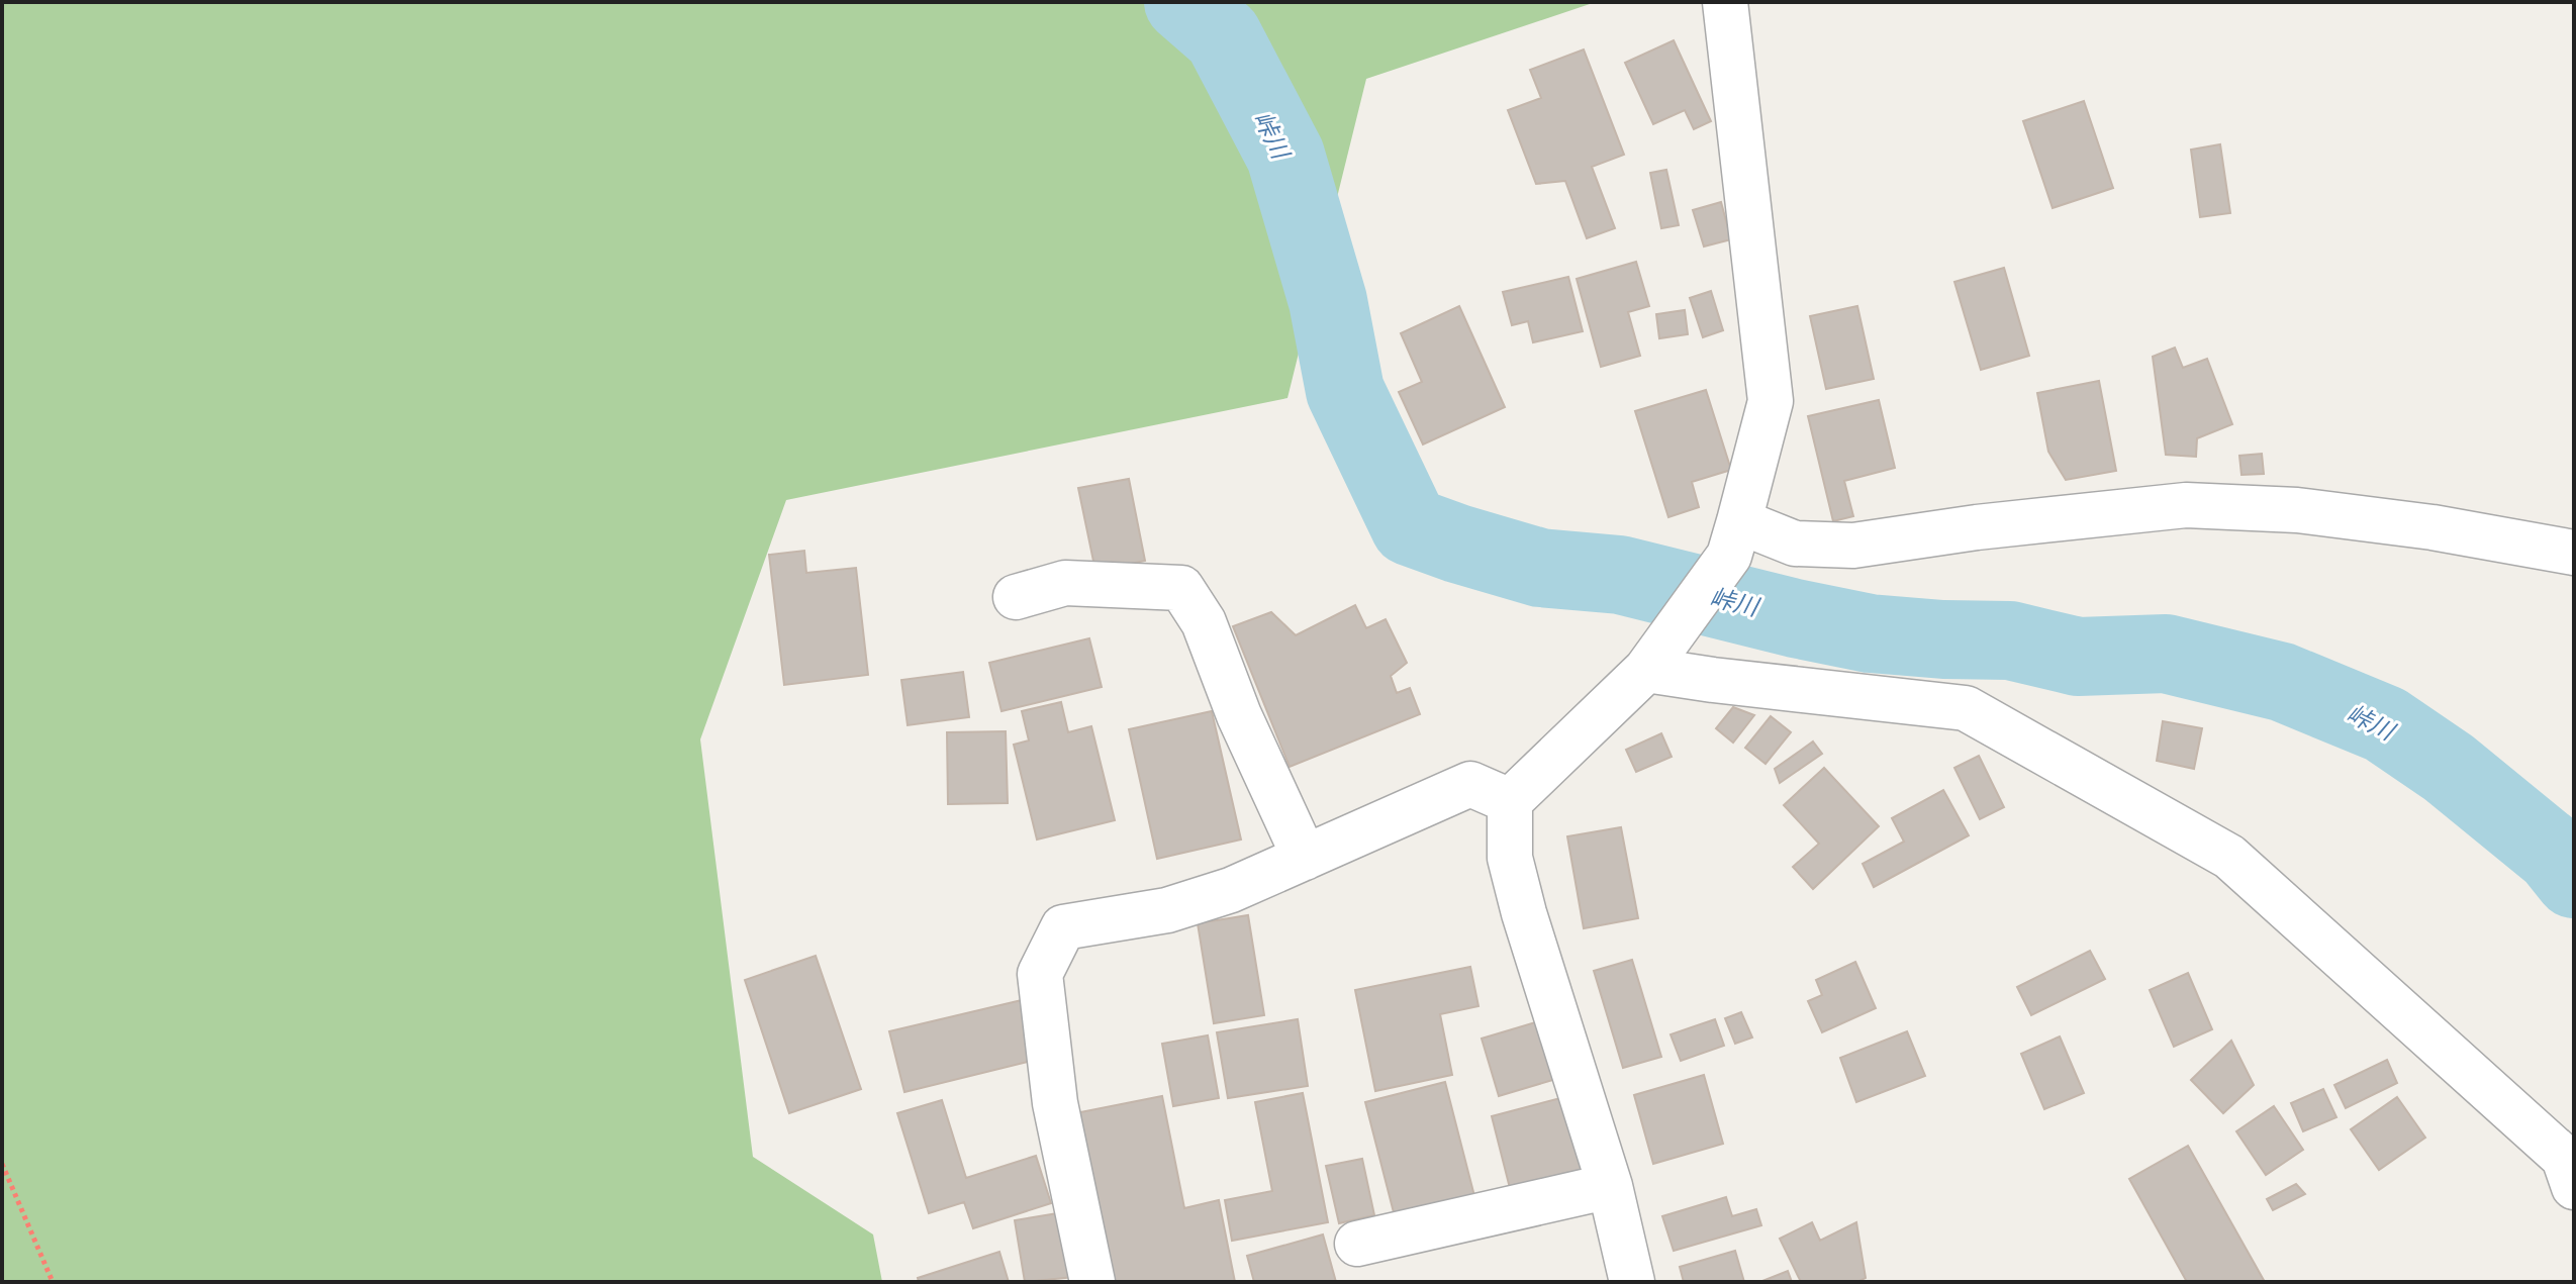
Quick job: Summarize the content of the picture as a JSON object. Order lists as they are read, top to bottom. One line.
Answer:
{"water":["峠川"]}
